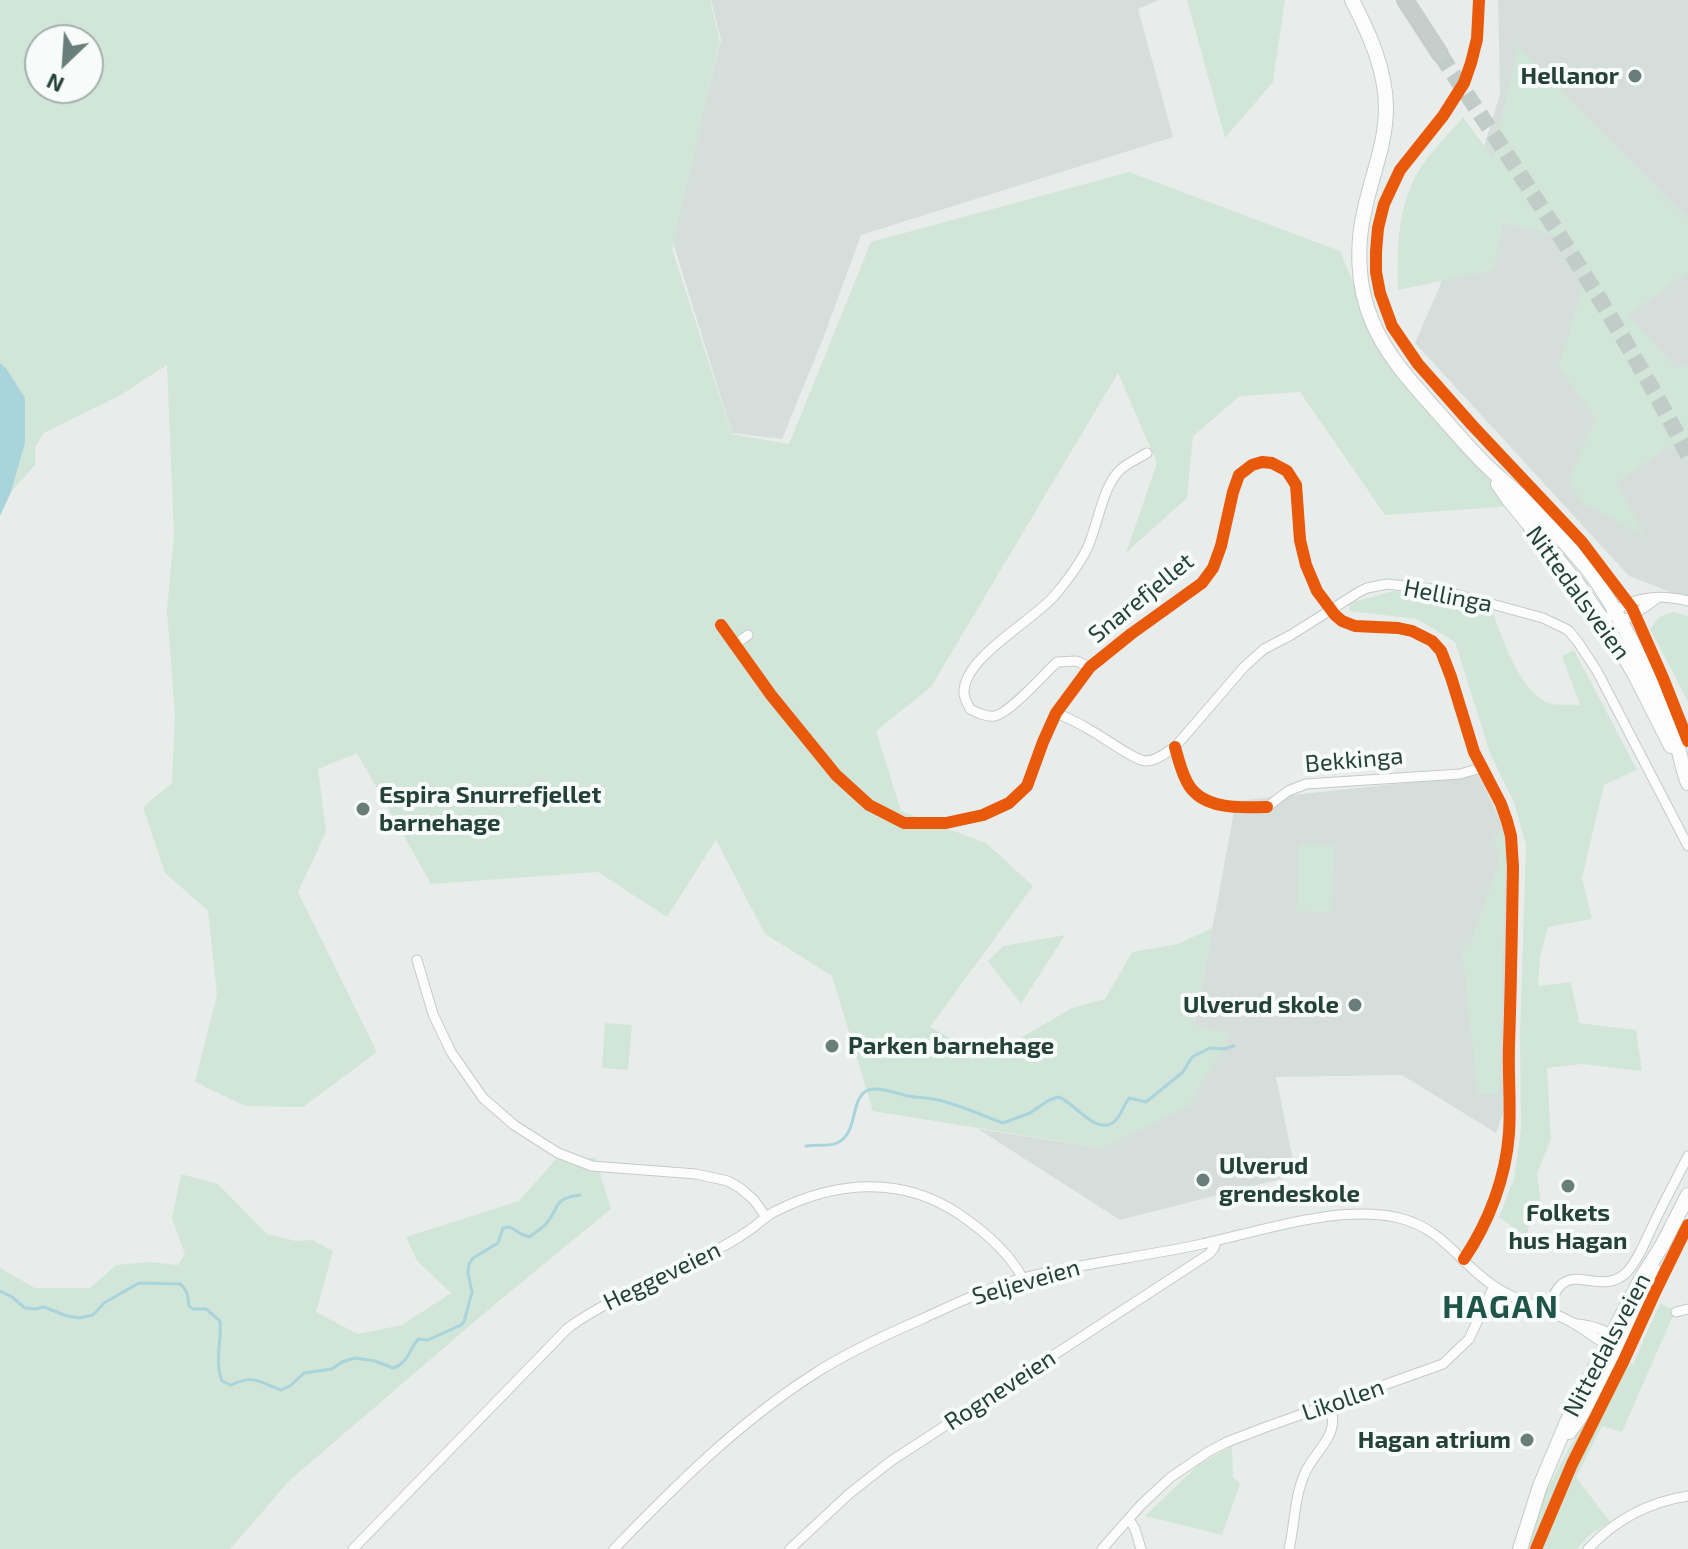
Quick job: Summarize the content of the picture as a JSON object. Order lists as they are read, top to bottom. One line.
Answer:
{"streets":{"main road":["Nittedalsveien"],"street":["Hellinga","Snarefjellet","Bekkinga","Heggeveien","Seljeveien","Rogneveien","Likollen"]},"crossings":[["Hellinga","Snarefjellet"],["Heggeveien","Seljeveien"],["Seljeveien","Rogneveien"],["Seljeveien","Likollen"]],"districts":["HAGAN"],"places":["Hellanor","Espira Snurrefjellet barnehage","Ulverud skole","Parken barnehage","Ulverud grendeskole","Folkets hus Hagan","Hagan atrium"],"north":"bottom left"}
